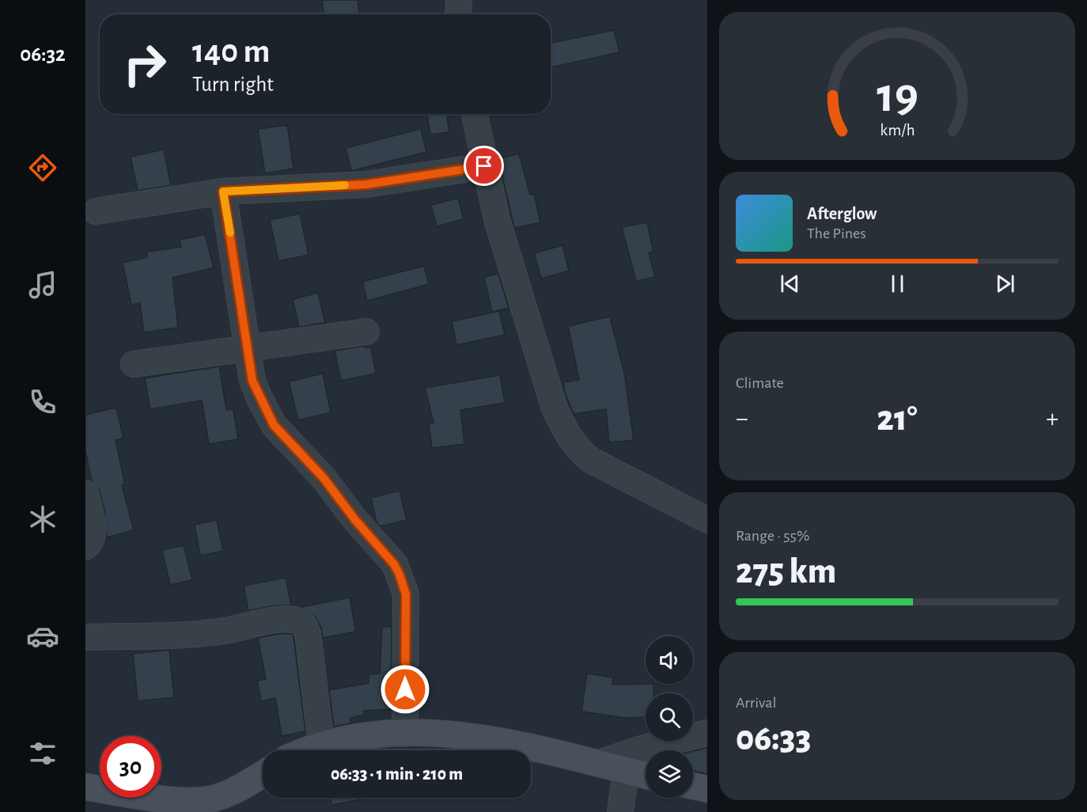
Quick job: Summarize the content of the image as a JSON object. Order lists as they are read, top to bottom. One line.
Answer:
{"page":{"tabs":"06:32","turn":["140 m","Turn right"],"song":["Afterglow","The Pines"],"tile":["Climate",["Range · 55%","275 km"],["Arrival","06:33"]],"heat":["−","21°","+"],"limit":"30","trip":"06:33 · 1 min · 210 m","gauge":["19","km/h"]}}
